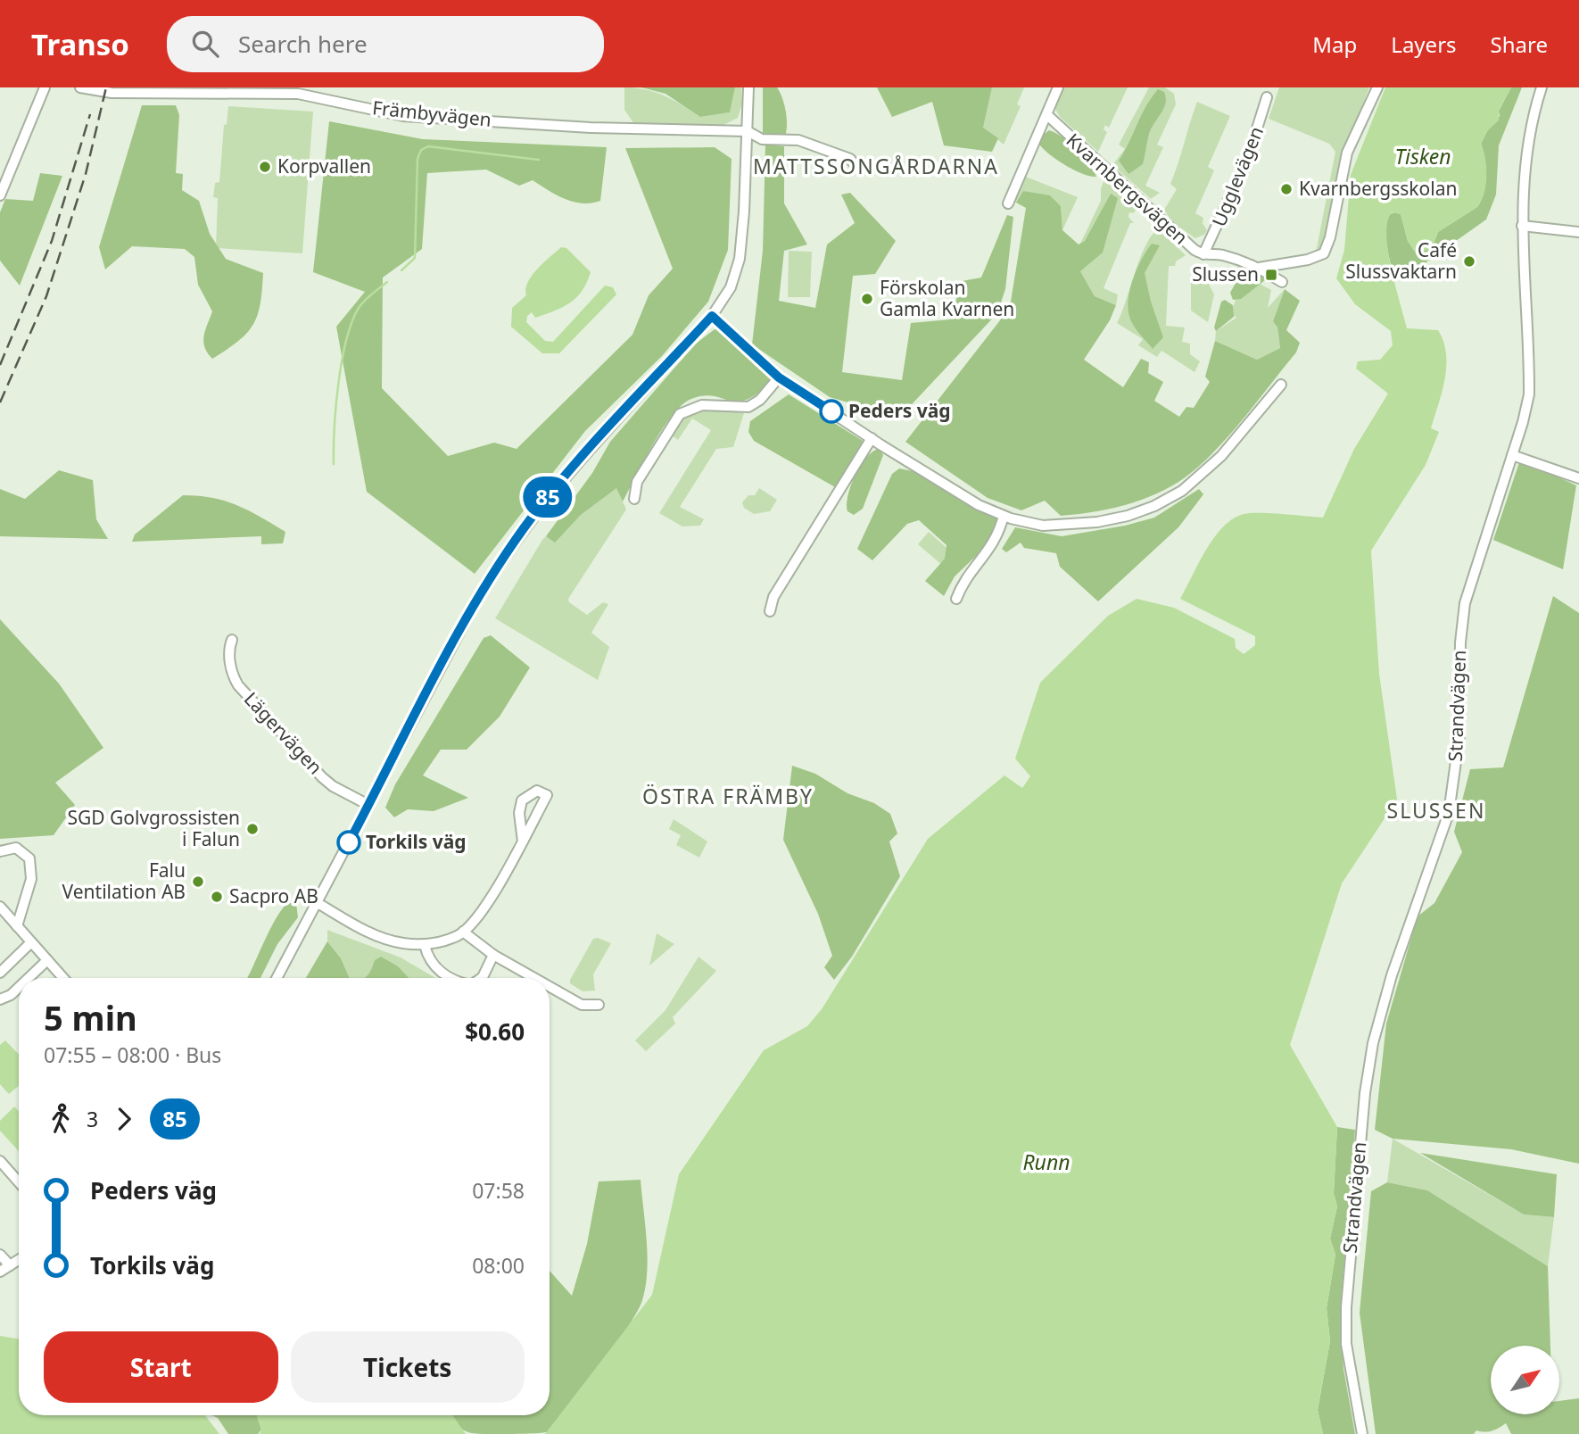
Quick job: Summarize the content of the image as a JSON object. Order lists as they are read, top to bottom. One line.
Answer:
{"streets":{"street":["Främbyvägen","Ugglevägen","Kvarnbergsvägen","Strandvägen","Lägervägen"]},"crossings":[["Ugglevägen","Kvarnbergsvägen"]],"districts":["MATTSSONGÅRDARNA","ÖSTRA FRÄMBY","SLUSSEN"],"water":["Tisken","Runn"],"places":{"other":["Korpvallen","Kvarnbergsskolan","Café Slussvaktarn","Förskolan Gamla Kvarnen","Peders väg","SGD Golvgrossisten i Falun","Torkils väg","Falu Ventilation AB","Sacpro AB"],"transit":["Slussen"]},"lines":["bus line 85"],"north":"top right","page":{"header":"Transo","search":"Search here","nav":["Map","Layers","Share"],"on_map":"85","heading":["5 min","07:55 – 08:00 · Bus","$0.60"],"legs":["3","85"],"list":[{"name":"Peders väg","value":"07:58"},{"name":"Torkils väg","value":"08:00"}],"buttons":["Start","Tickets"]}}
